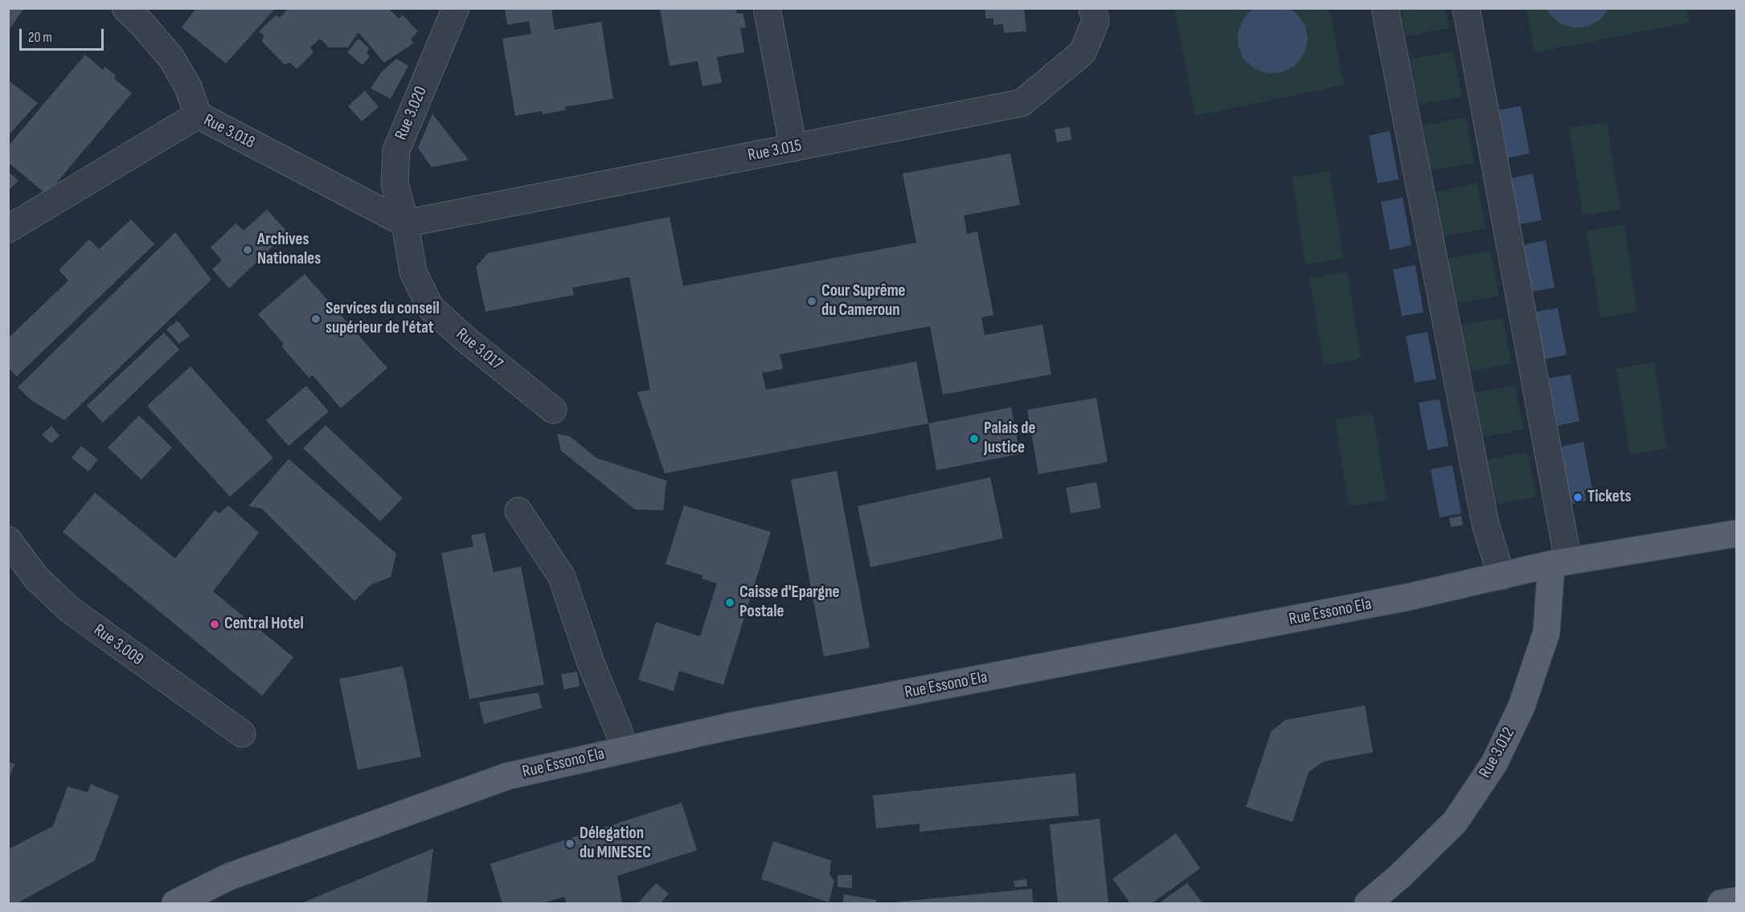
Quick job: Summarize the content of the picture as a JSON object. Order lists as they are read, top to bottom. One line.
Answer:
{"streets":{"main road":["Rue Essono Ela","Rue 3.012"],"street":["Rue 3.020","Rue 3.018","Rue 3.015","Rue 3.017","Rue 3.009"]},"crossings":[["Rue 3.020","Rue 3.018"],["Rue 3.020","Rue 3.015"],["Rue 3.020","Rue 3.017"],["Rue 3.018","Rue 3.015"],["Rue 3.018","Rue 3.017"],["Rue 3.015","Rue 3.017"],["Rue Essono Ela","Rue 3.012"]],"places":["Archives Nationales","Cour Suprême du Cameroun","Services du conseil supérieur de l'état","Palais de Justice","Tickets","Caisse d'Epargne Postale","Central Hotel","Délegation du MINESEC"],"scale_bar":"20 m"}
